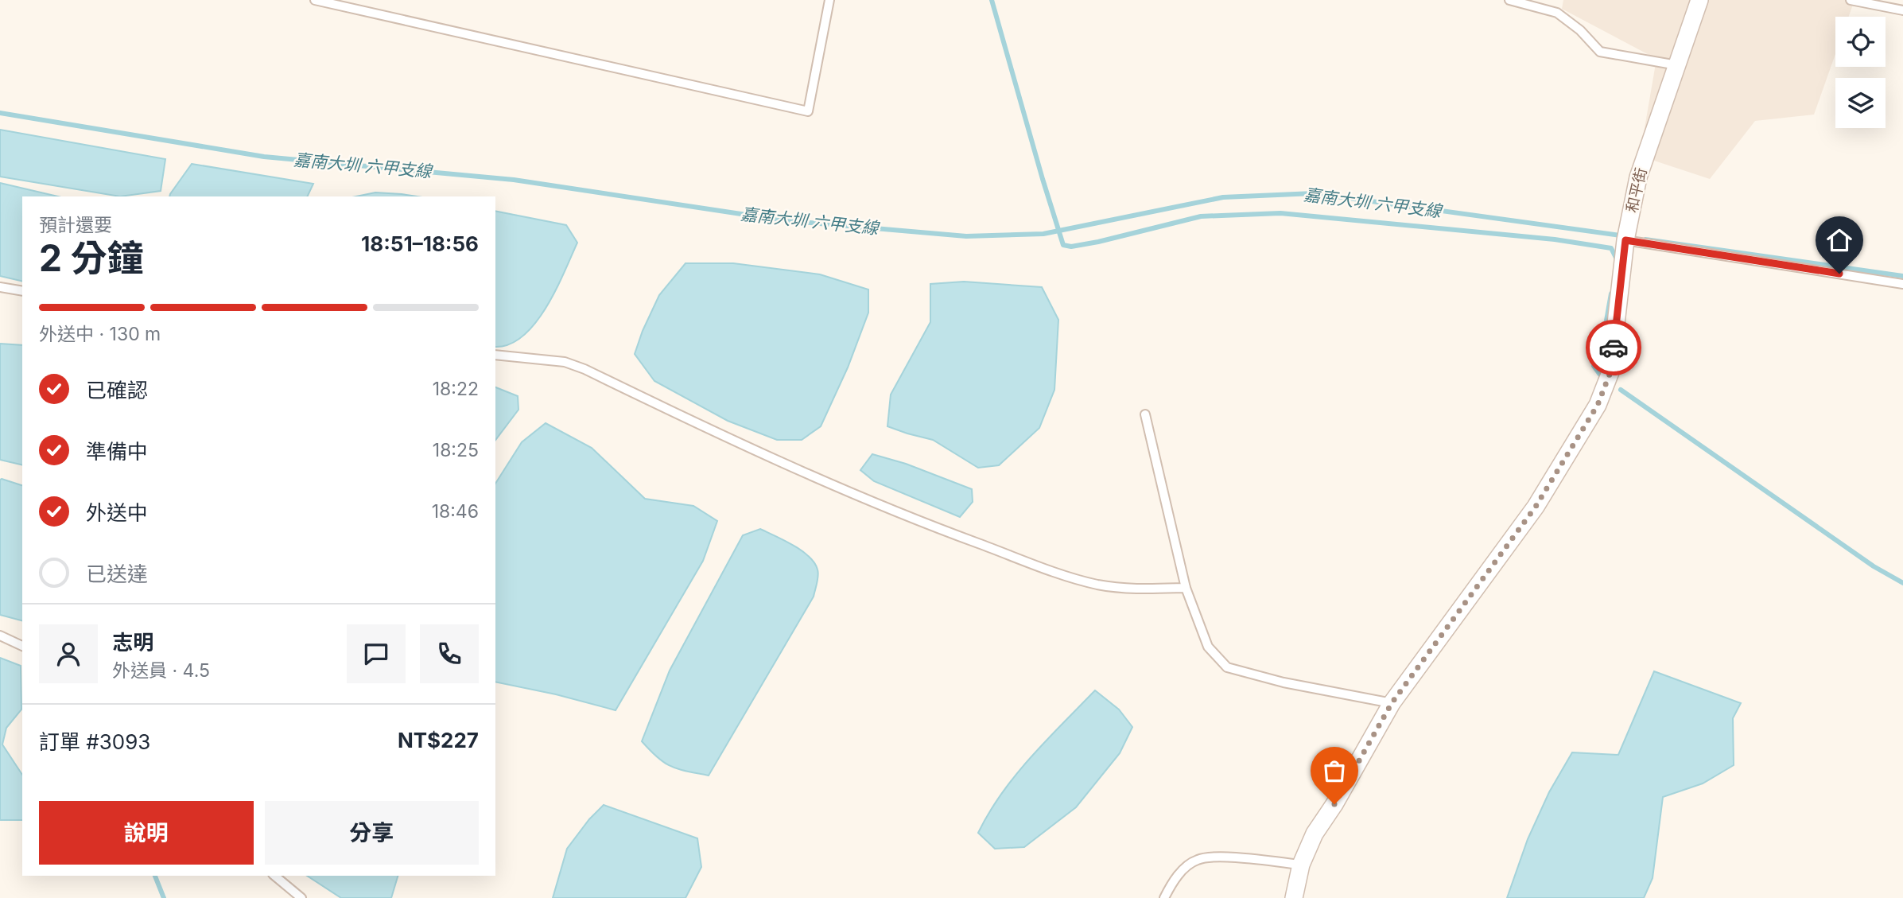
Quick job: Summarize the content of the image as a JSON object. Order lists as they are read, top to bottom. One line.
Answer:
{"streets":{"street":["和平街"]},"water":["嘉南大圳 六甲支線"],"page":{"heading":["2 分鐘","預計還要","18:51–18:56"],"panel":["志明","外送員 · 4.5","訂單 #3093","NT$227"],"bar":"外送中 · 130 m","list":[["已確認","18:22"],["準備中","18:25"],["外送中","18:46"],"已送達"],"buttons":["說明","分享"]}}
